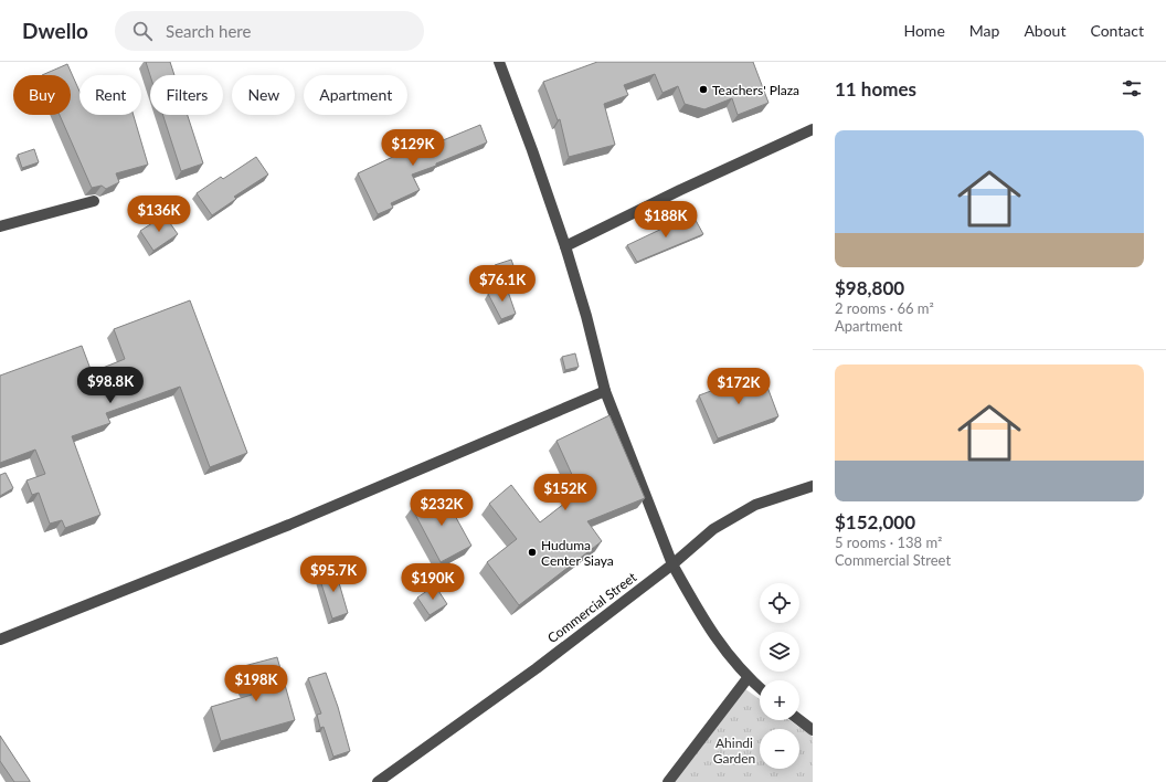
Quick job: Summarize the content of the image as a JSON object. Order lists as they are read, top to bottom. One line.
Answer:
{"streets":{"street":["Commercial Street"]},"parks":["Ahindi Garden"],"places":["Teachers' Plaza","Huduma Center Siaya"],"page":{"header":"Dwello","search":"Search here","nav":["Home","Map","About","Contact"],"heading":"11 homes","chip":["Buy","Rent","Filters","New","Apartment"],"list":[{"name":"$98,800","note":"2 rooms · 66 m² · Apartment"},{"name":"$152,000","note":"5 rooms · 138 m² · Commercial Street"}],"price":["$129K","$136K","$188K","$76.1K","$98.8K","$172K","$152K","$232K","$95.7K","$190K","$198K"],"map_buttons":["+","−"]}}
